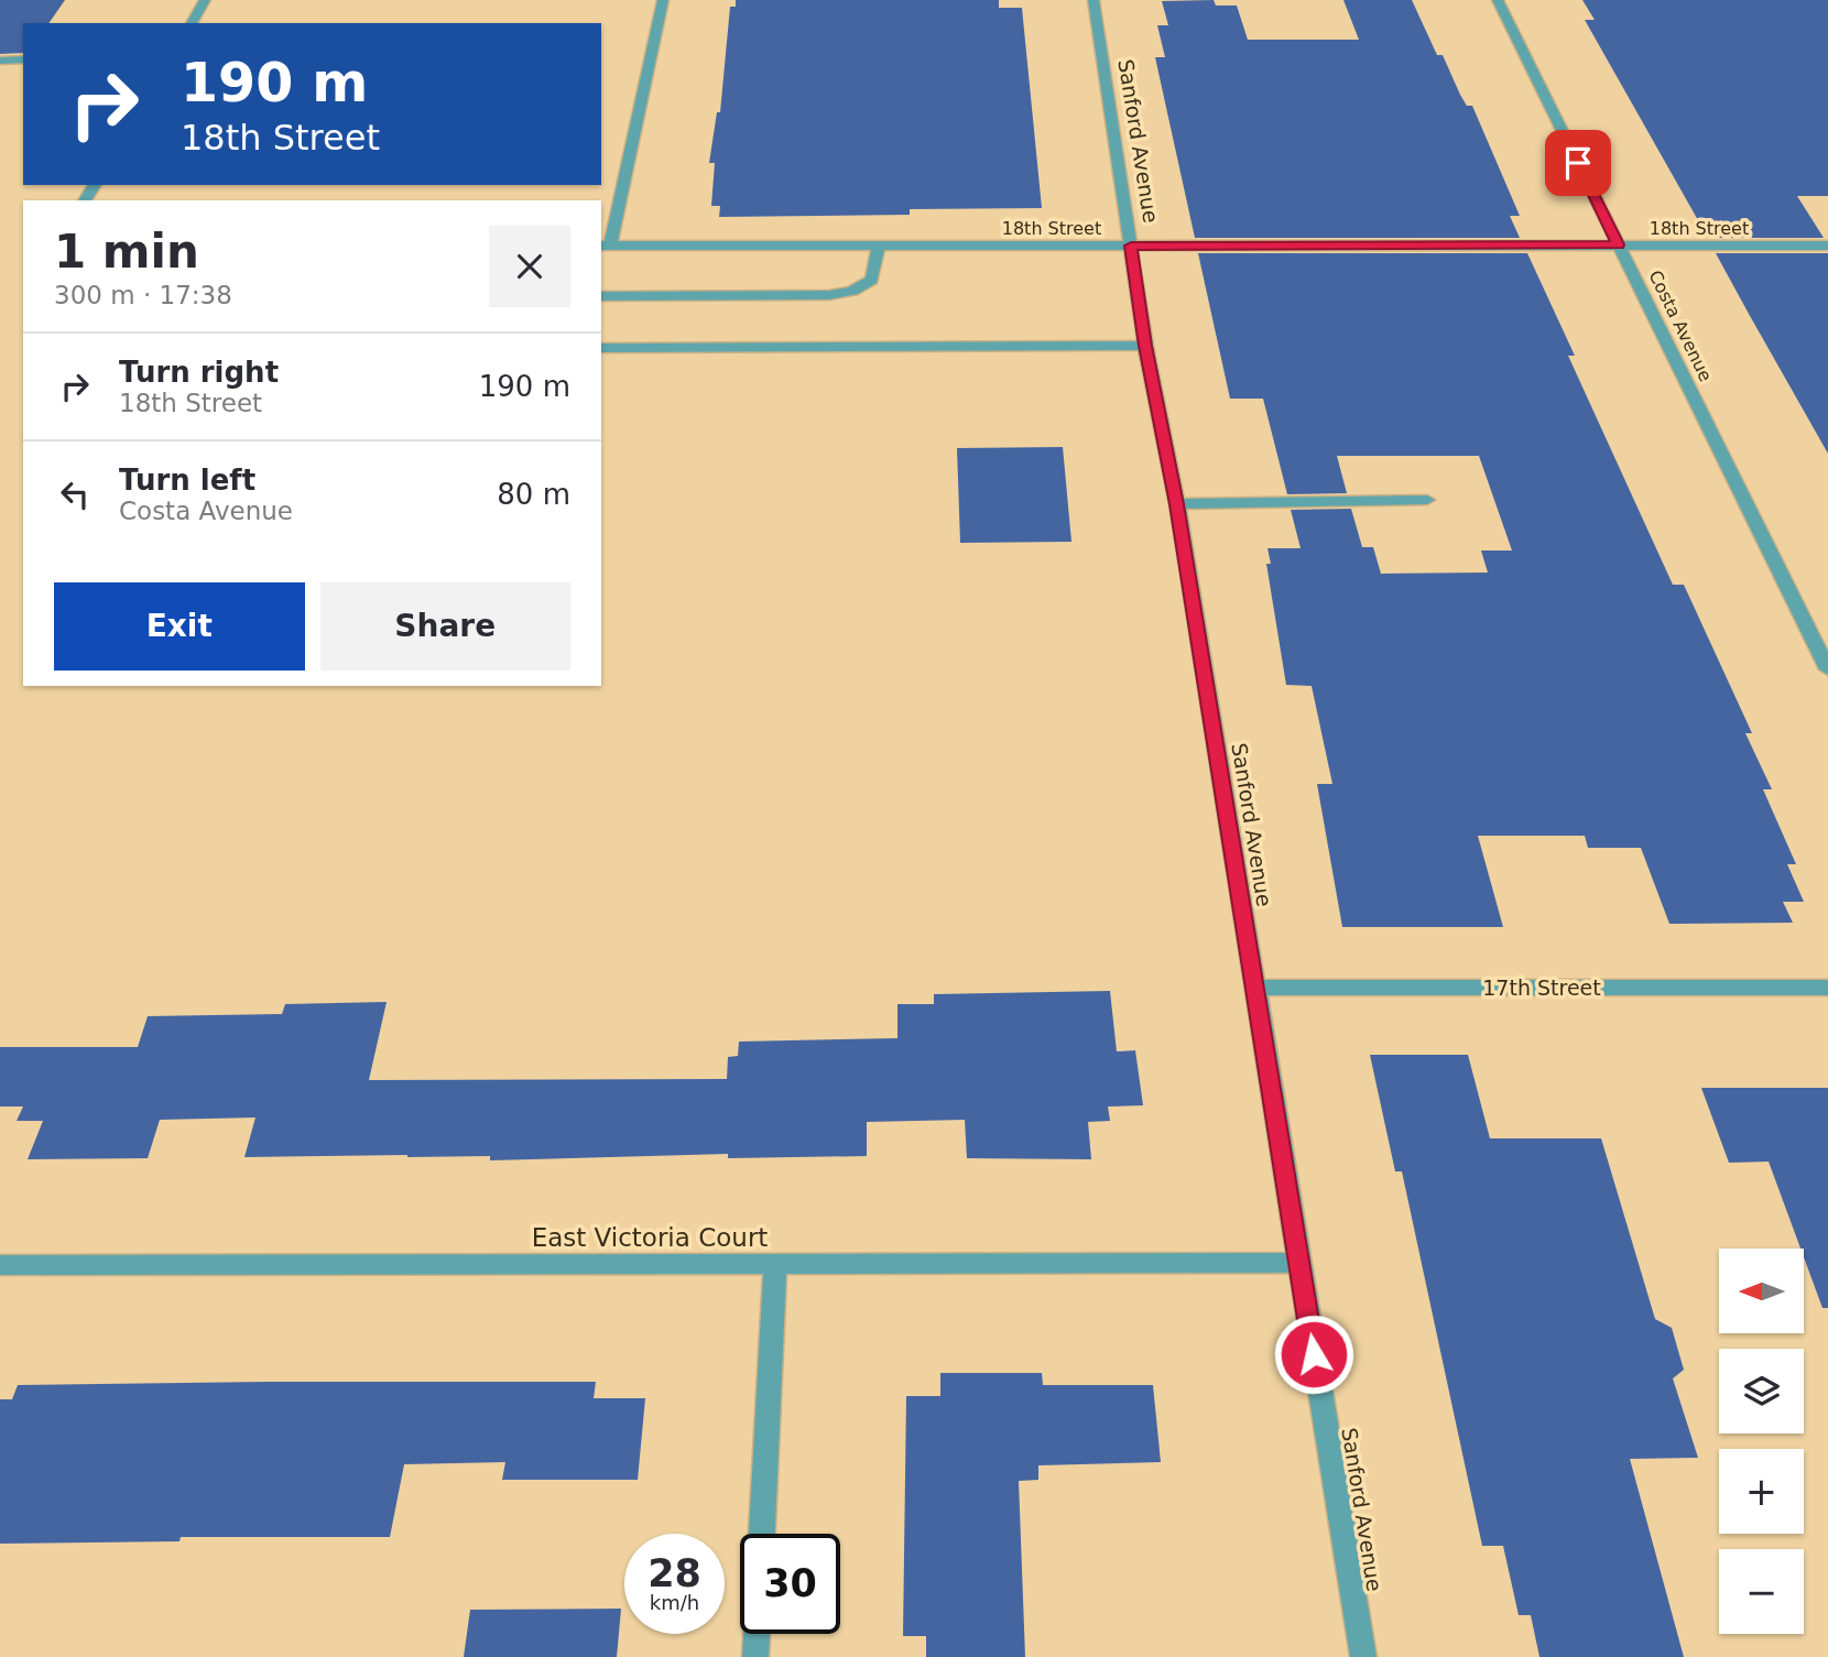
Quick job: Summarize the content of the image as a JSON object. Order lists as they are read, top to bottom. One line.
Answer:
{"streets":{"street":["Sanford Avenue","18th Street","Costa Avenue","17th Street","East Victoria Court"]},"crossings":[["Sanford Avenue","18th Street"],["Sanford Avenue","17th Street"],["Sanford Avenue","East Victoria Court"],["18th Street","Costa Avenue"]],"north":"left","page":{"turn":["190 m","18th Street"],"heading":["1 min","300 m · 17:38"],"list":[{"name":"Turn right","note":"18th Street","value":"190 m"},{"name":"Turn left","note":"Costa Avenue","value":"80 m"}],"buttons":["Exit","Share"],"map_buttons":["+","−"],"speed":"28 km/h","limit":"30"}}
